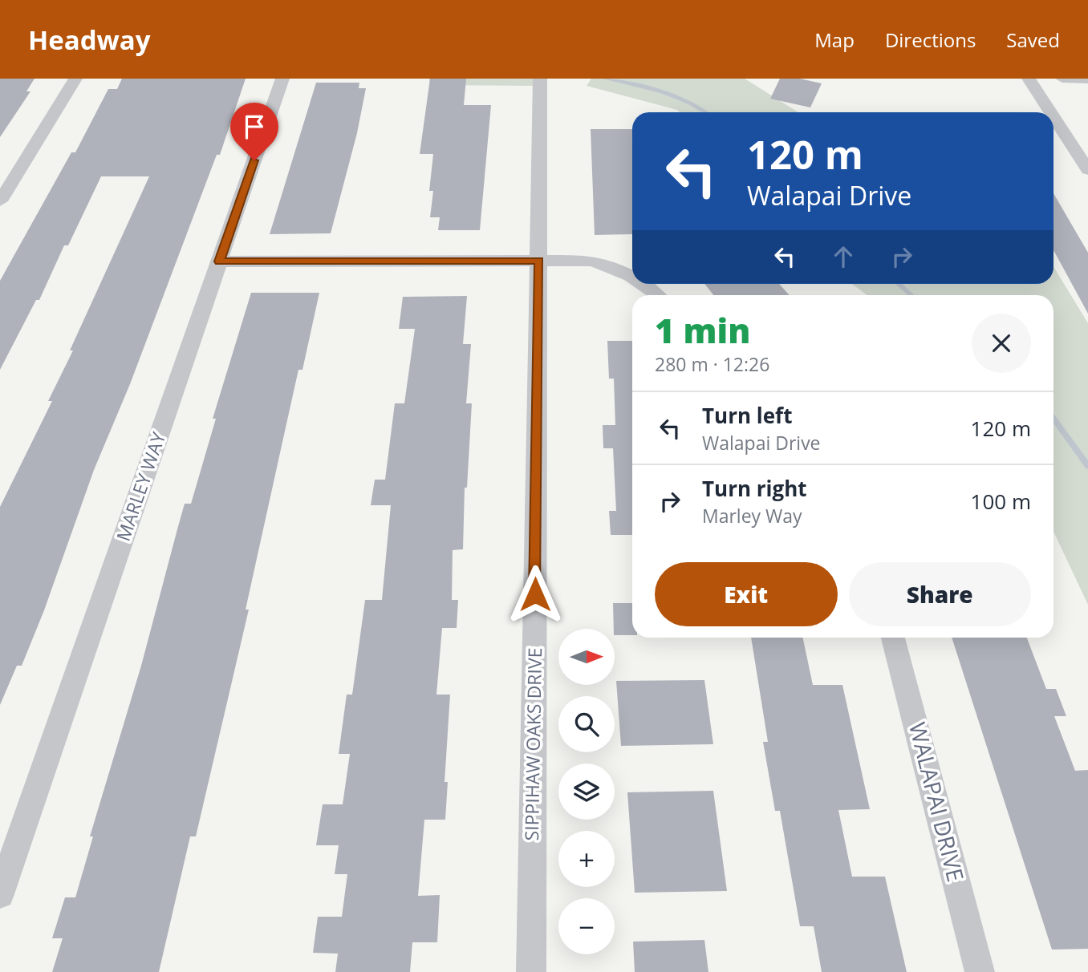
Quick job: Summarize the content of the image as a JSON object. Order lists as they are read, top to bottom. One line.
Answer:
{"streets":{"street":["MARLEY WAY","SIPPIHAW OAKS DRIVE","WALAPAI DRIVE"]},"north":"right","page":{"header":"Headway","nav":["Map","Directions","Saved"],"turn":["120 m","Walapai Drive"],"heading":["1 min","280 m · 12:26"],"list":[{"name":"Turn left","note":"Walapai Drive","value":"120 m"},{"name":"Turn right","note":"Marley Way","value":"100 m"}],"buttons":["Exit","Share"],"map_buttons":["+","−"]}}
